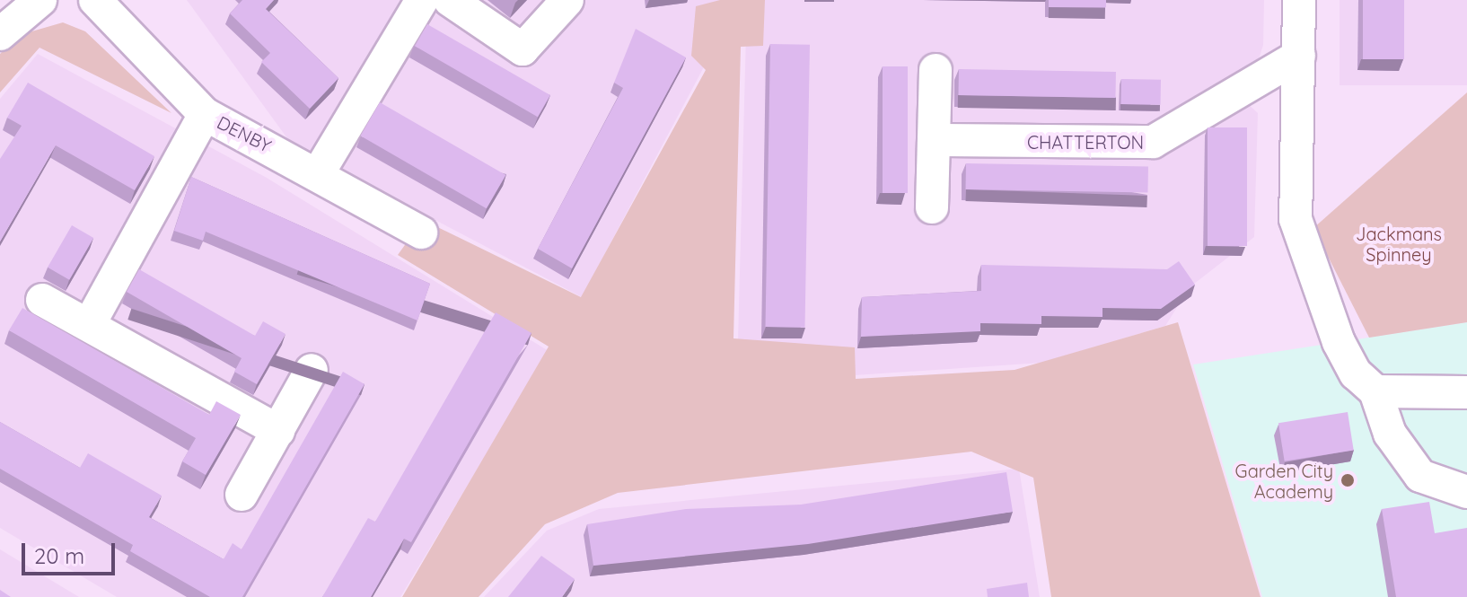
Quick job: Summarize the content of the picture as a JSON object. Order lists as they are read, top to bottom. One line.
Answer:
{"streets":{"street":["DENBY","CHATTERTON"]},"parks":["Jackmans Spinney"],"places":["Garden City Academy"],"scale_bar":"20 m"}
